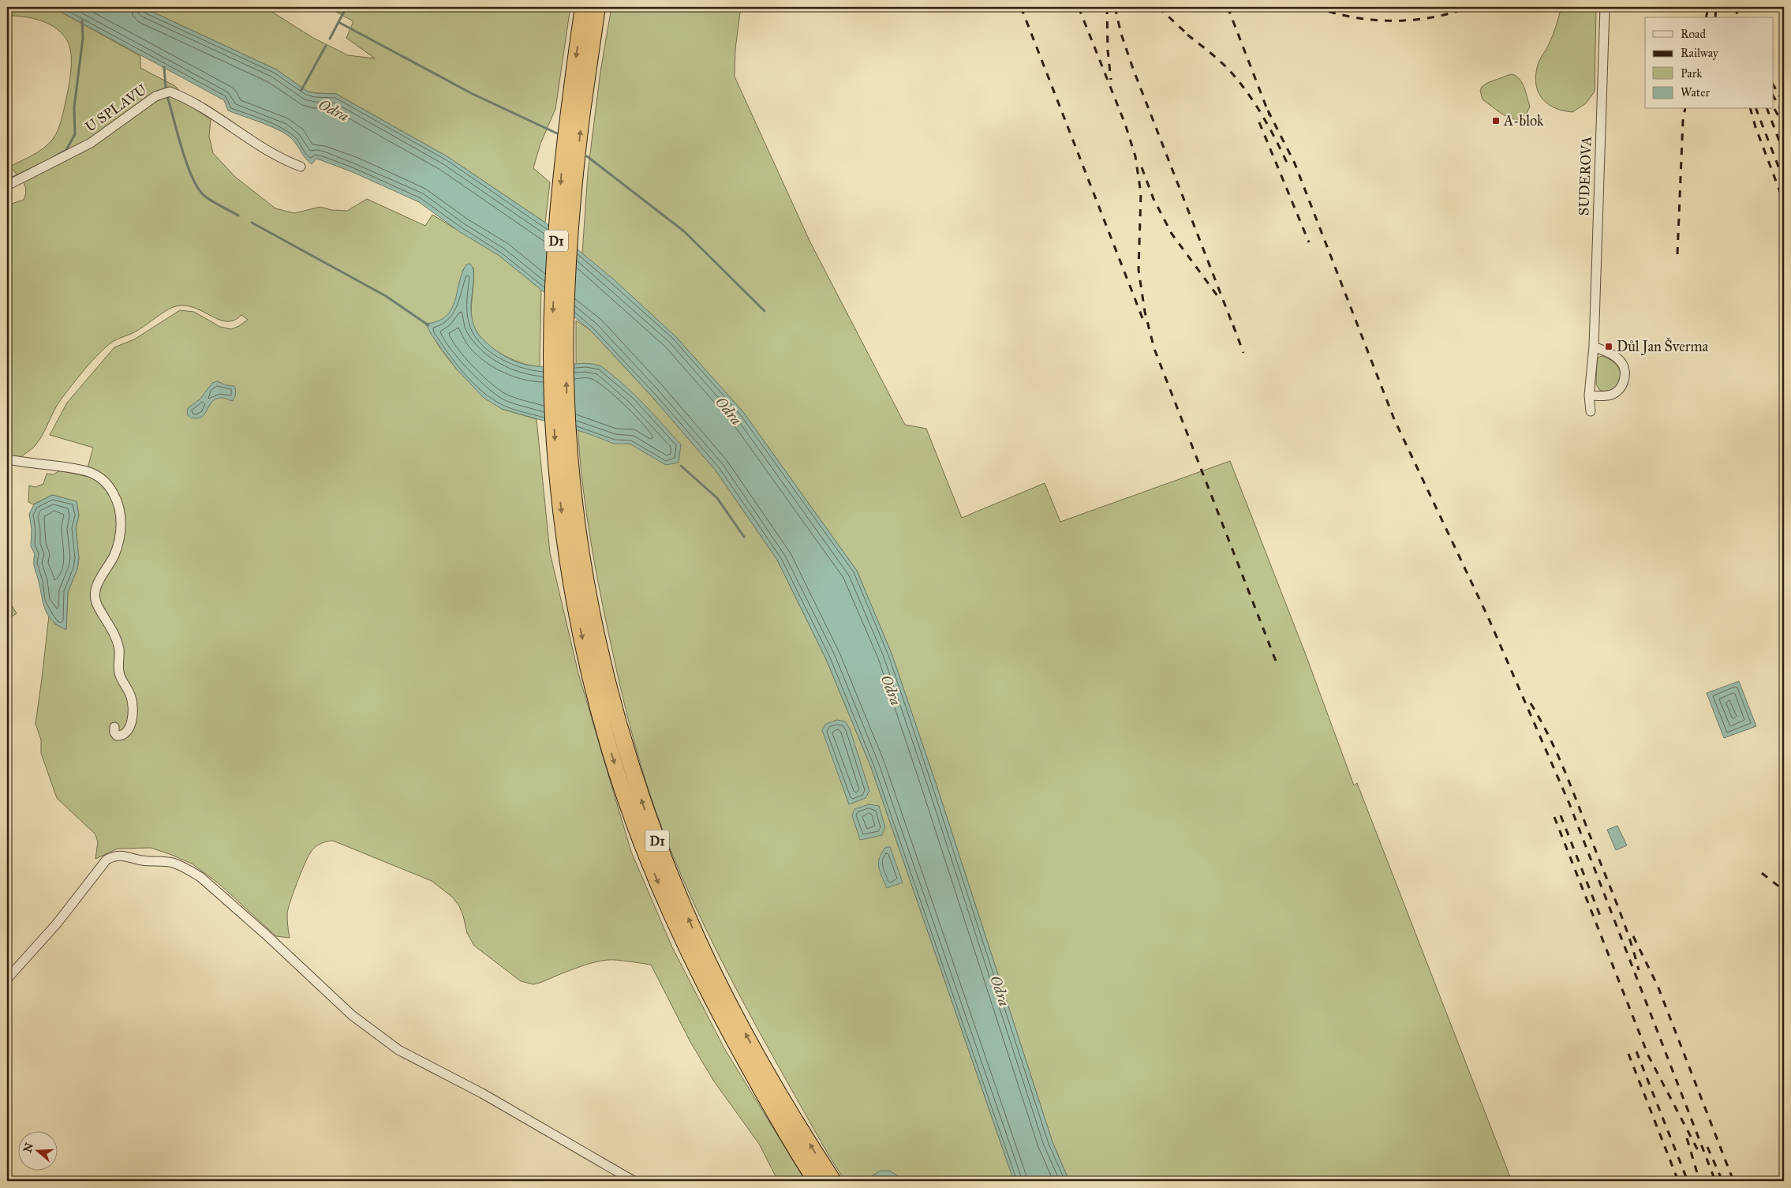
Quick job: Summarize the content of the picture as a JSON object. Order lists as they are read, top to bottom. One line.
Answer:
{"streets":{"highway":["D1"],"street":["U SPLAVU","SUDEROVA"]},"water":["Odra"],"places":{"transit":["A-blok","Důl Jan Šverma"]},"legend":["Road","Railway","Park","Water"],"north":"left"}
